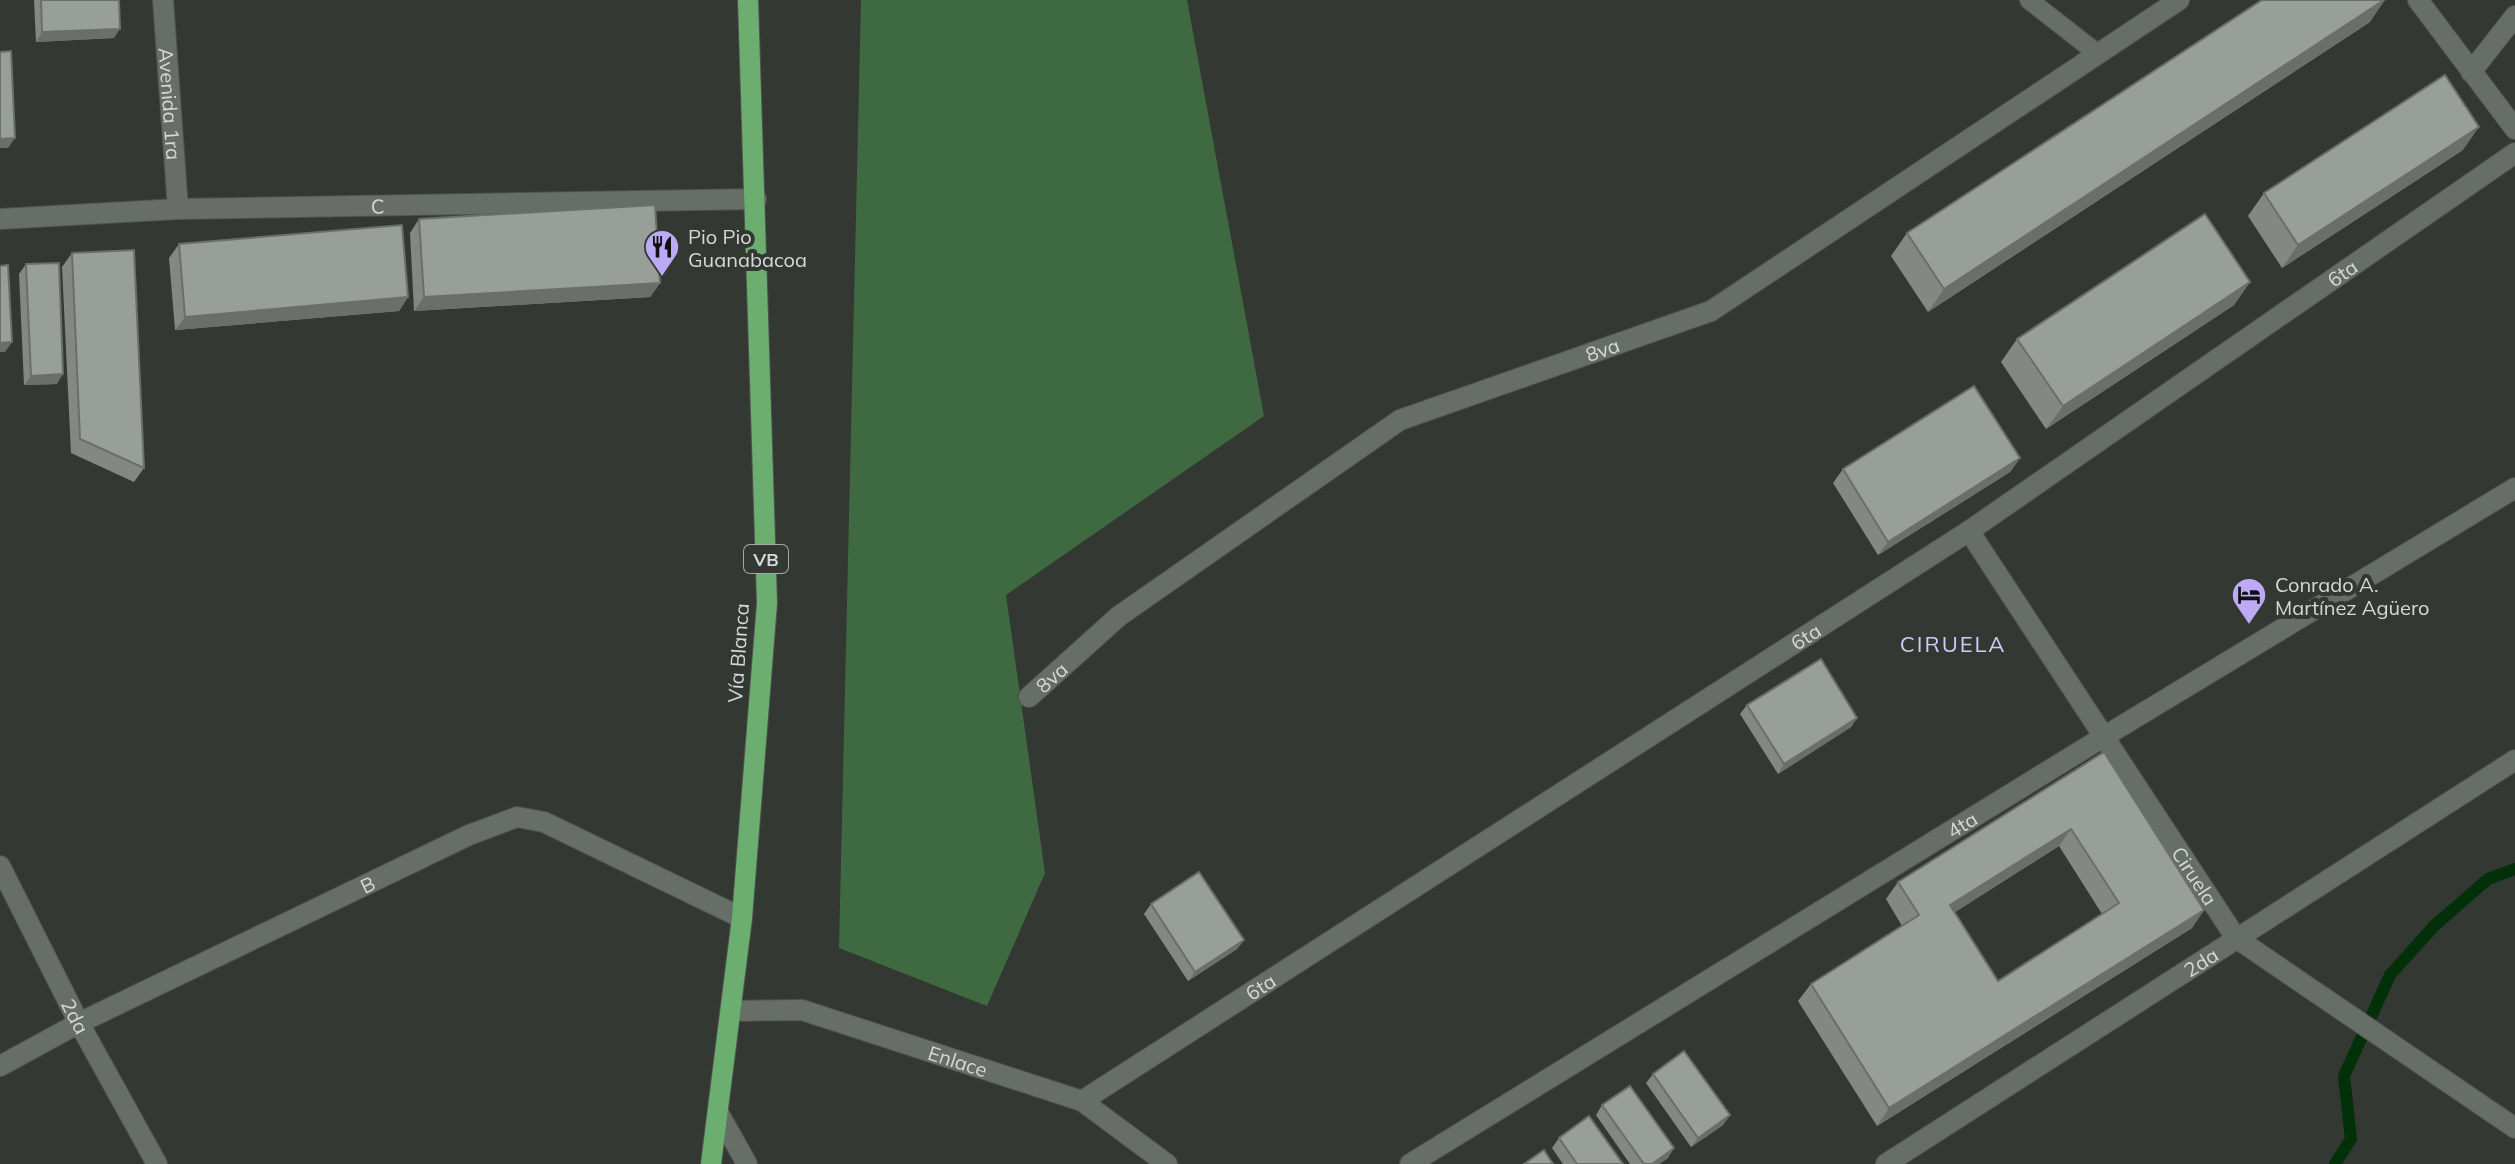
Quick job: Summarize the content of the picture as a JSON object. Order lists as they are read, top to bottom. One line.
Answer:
{"streets":{"main road":["VB","Vía Blanca"],"street":["Avenida 1ra","C","6ta","8va","4ta","Ciruela","B","2da","Enlace"]},"crossings":[["Avenida 1ra","C"],["C","Vía Blanca"],["6ta","Ciruela"],["6ta","Enlace"],["Vía Blanca","B"],["Vía Blanca","Enlace"],["4ta","Ciruela"],["Ciruela","2da"],["B","2da"]],"districts":["CIRUELA"],"places":{"restaurant":["Pio Pio Guanabacoa"],"hotel":["Conrado A. Martínez Agüero"]}}
